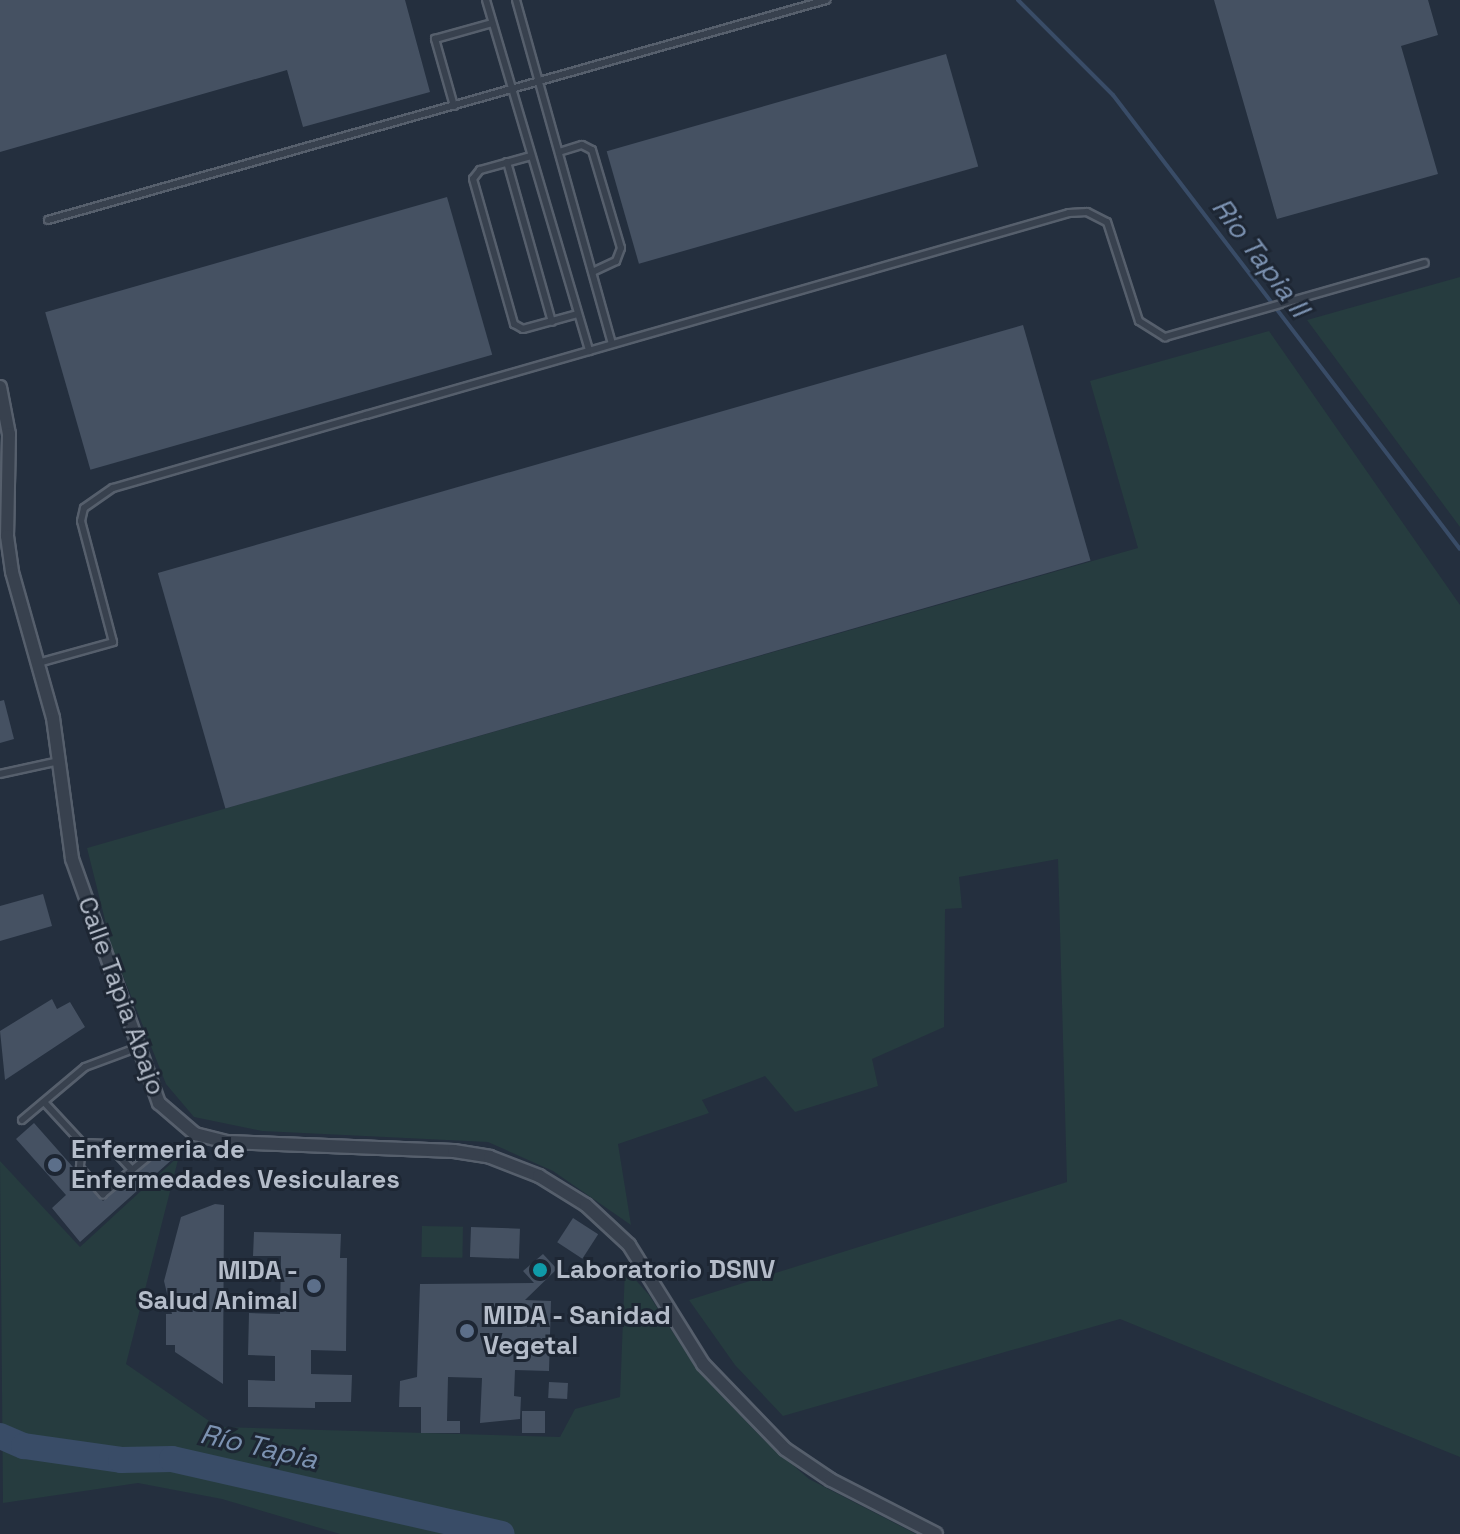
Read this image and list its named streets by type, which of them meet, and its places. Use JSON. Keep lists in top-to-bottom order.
{
  "streets": {
    "street": ["Calle Tapia Abajo"]
  },
  "water": ["Rio Tapia II", "Río Tapia"],
  "places": [
    "Enfermeria de Enfermedades Vesiculares",
    "Laboratorio DSNV",
    "MIDA - Salud Animal",
    "MIDA - Sanidad Vegetal"
  ]
}
